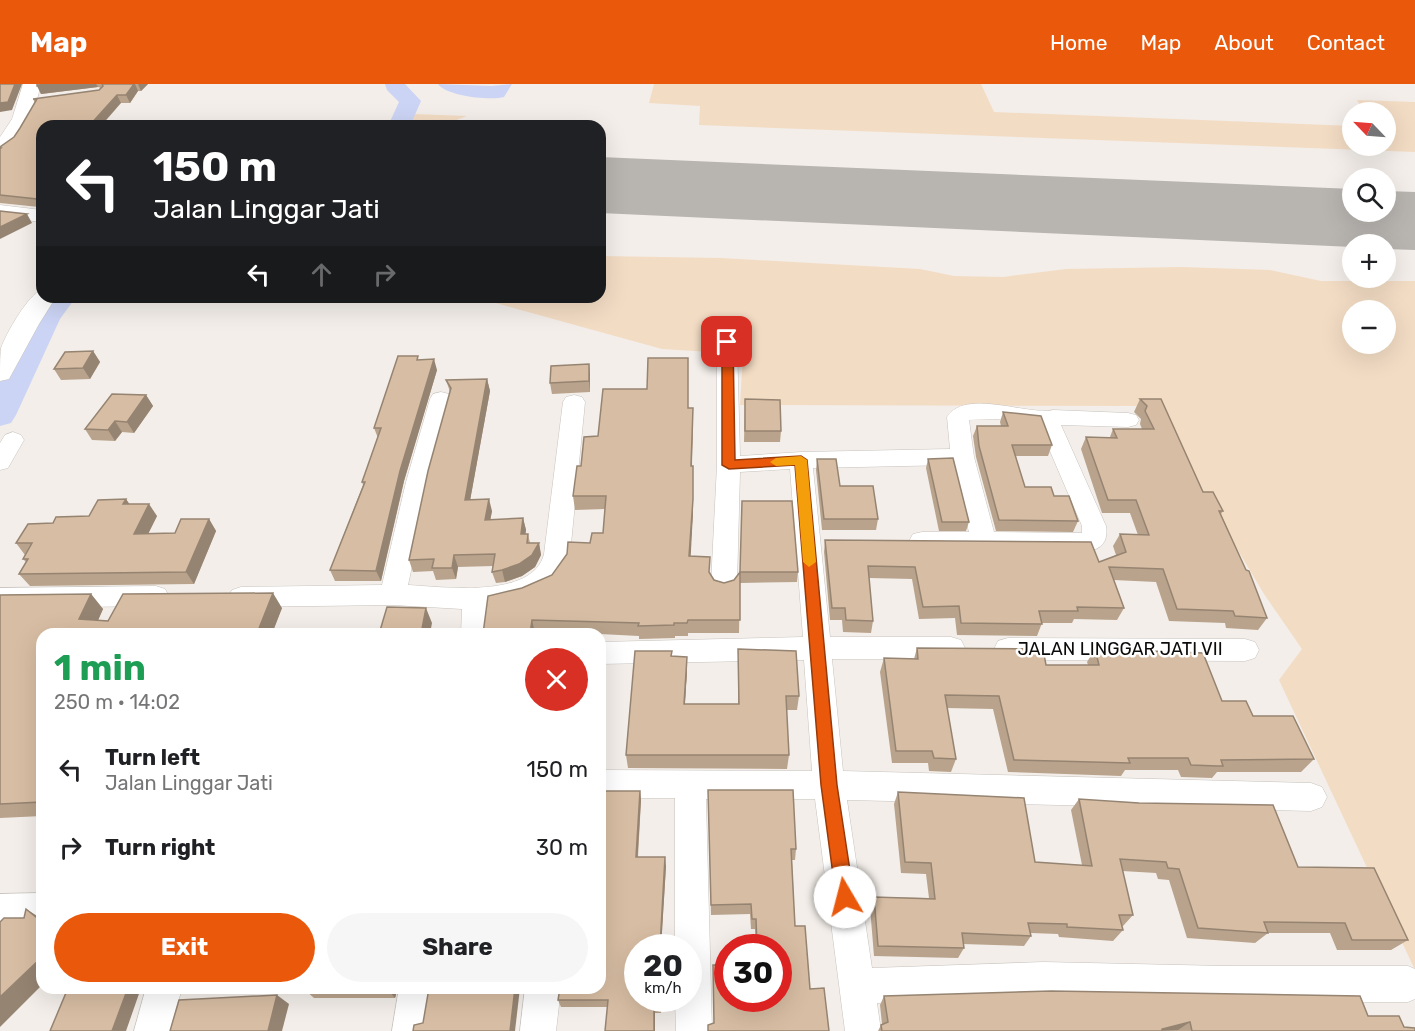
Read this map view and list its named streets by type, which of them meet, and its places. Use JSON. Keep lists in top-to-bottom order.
{
  "streets": {
    "street": ["JALAN LINGGAR JATI VII"]
  },
  "north": "top left",
  "page": {
    "header": "Map",
    "nav": [
      "Home",
      "Map",
      "About",
      "Contact"
    ],
    "map_buttons": ["+", "−"],
    "turn": ["150 m", "Jalan Linggar Jati"],
    "heading": ["1 min", "250 m · 14:02"],
    "list": [
      {
        "name": "Turn left",
        "note": "Jalan Linggar Jati",
        "value": "150 m"
      },
      {
        "name": "Turn right",
        "value": "30 m"
      }
    ],
    "buttons": ["Exit", "Share"],
    "speed": "20 km/h",
    "limit": "30"
  }
}
